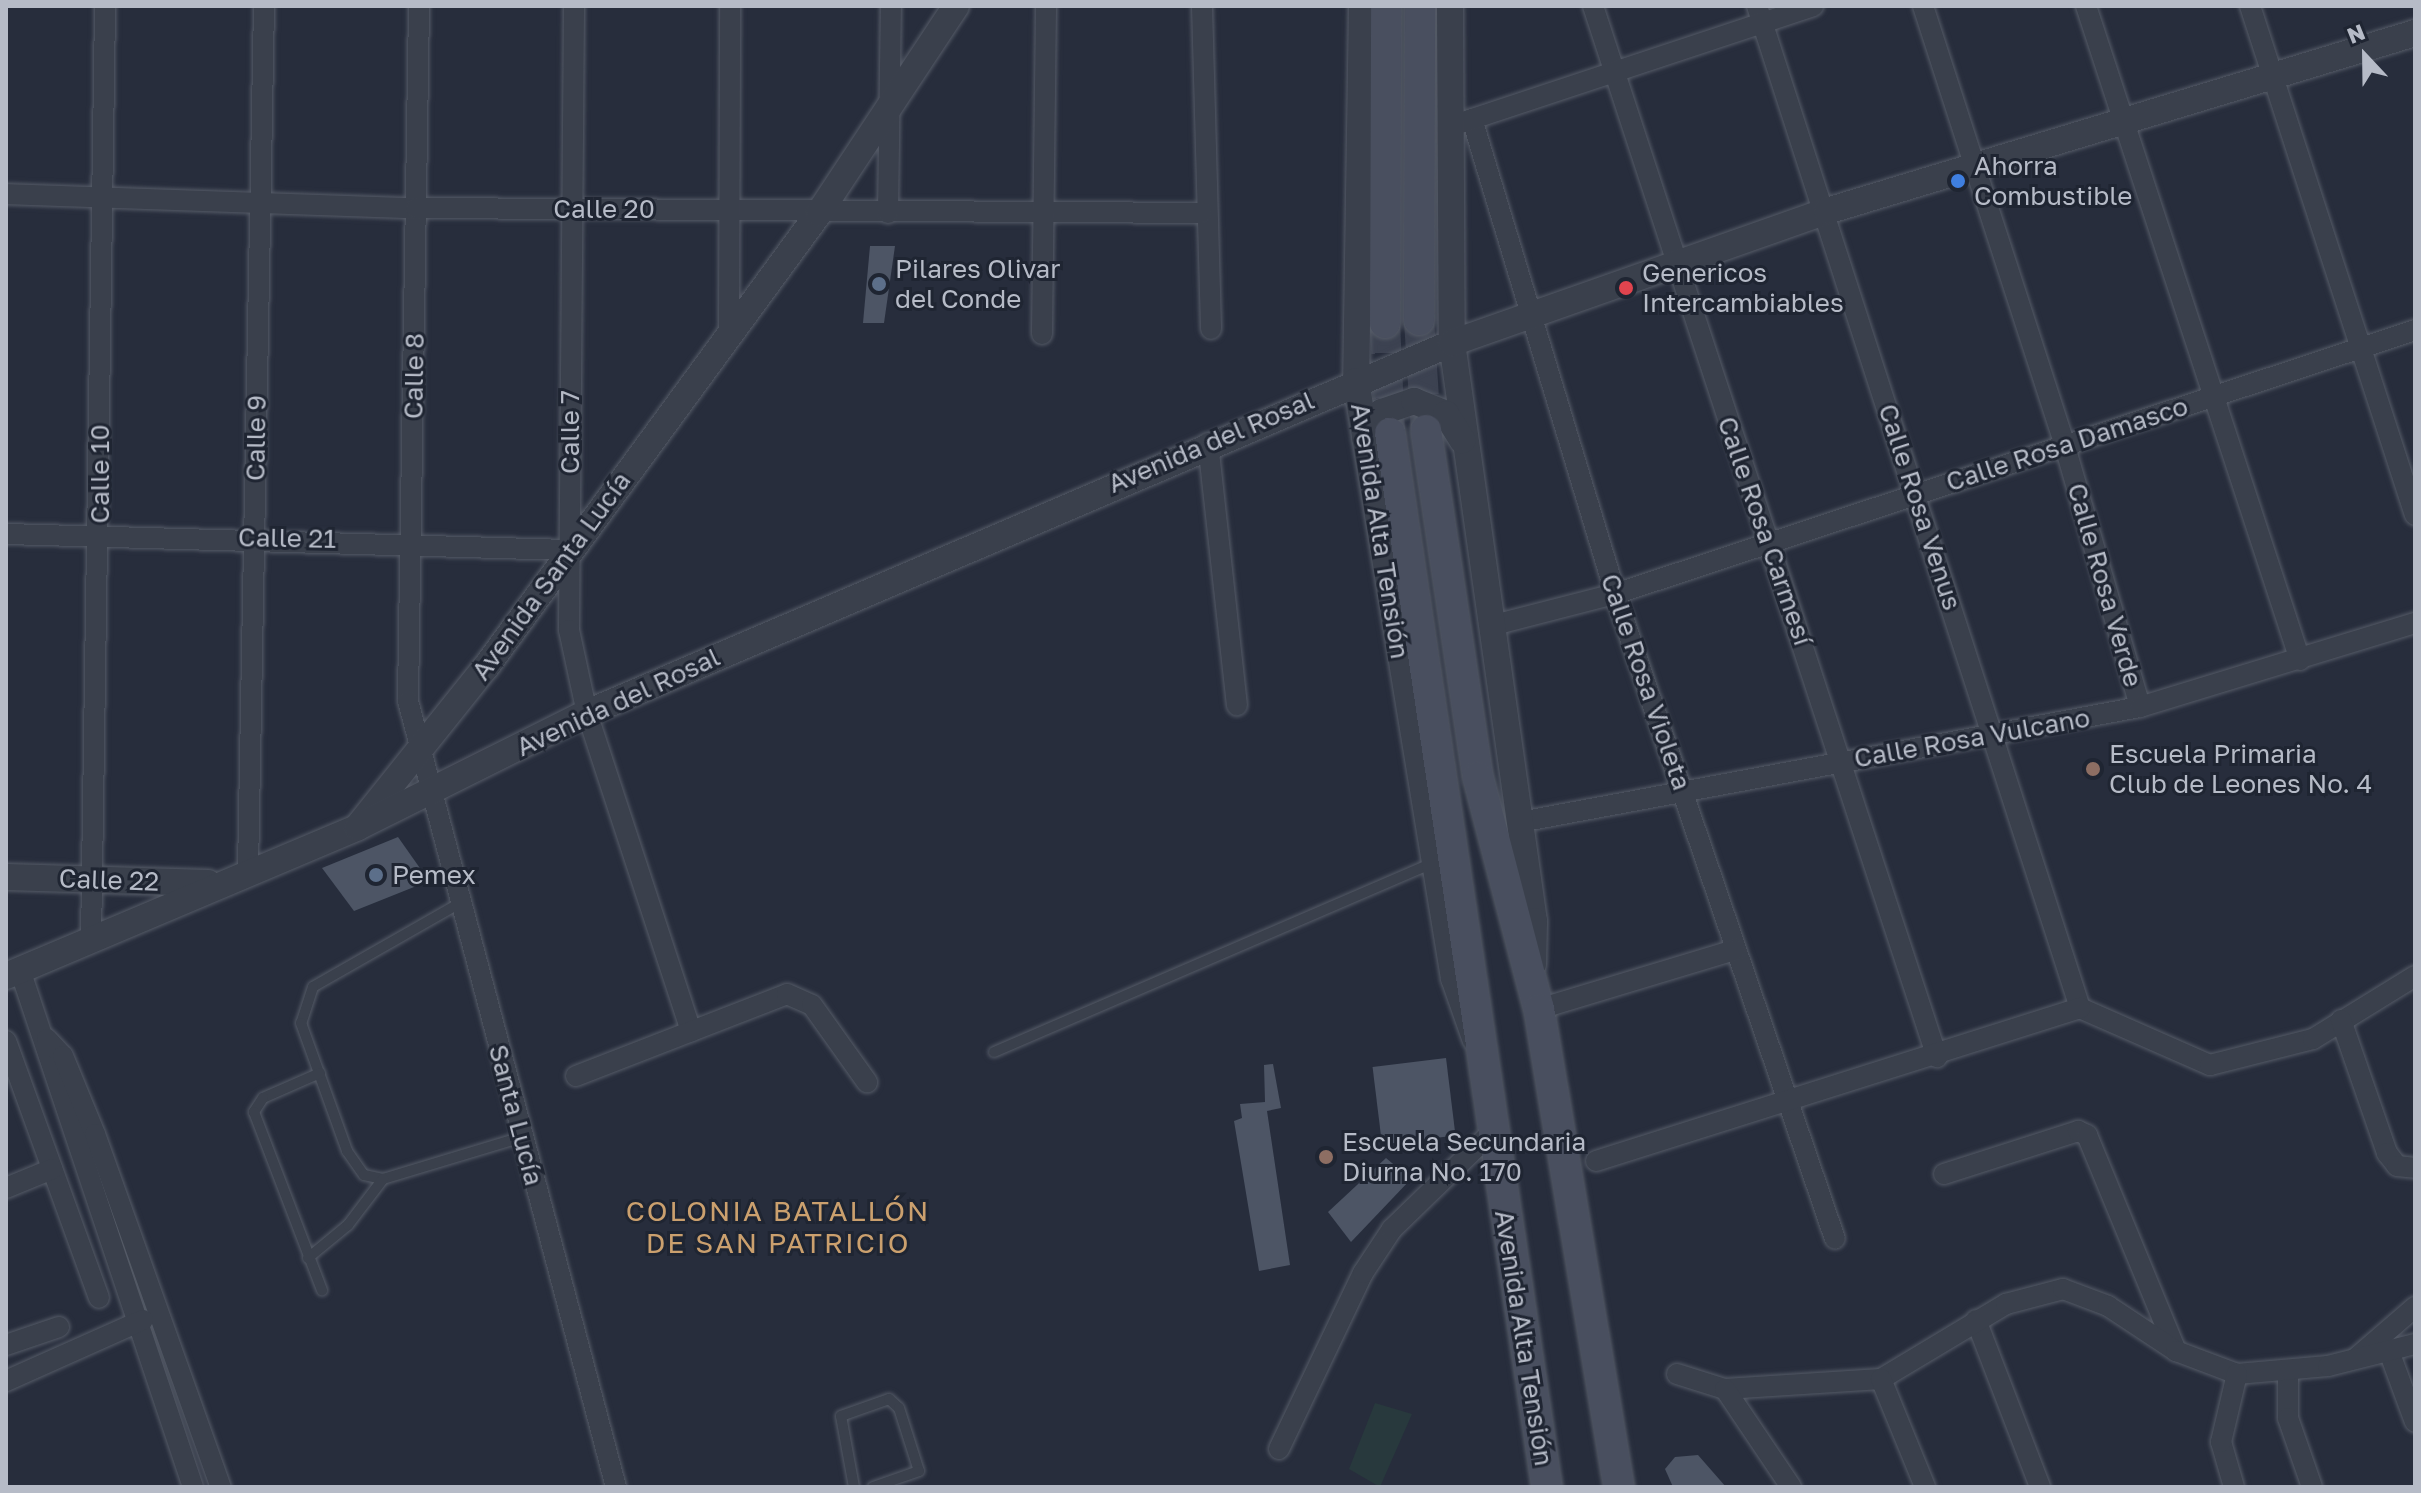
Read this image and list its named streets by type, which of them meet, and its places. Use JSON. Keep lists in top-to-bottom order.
{
  "streets": {
    "main road": ["Avenida Alta Tensión"],
    "street": [
      "Calle 20",
      "Calle 8",
      "Calle 7",
      "Calle 9",
      "Avenida del Rosal",
      "Calle Rosa Damasco",
      "Calle 10",
      "Calle Rosa Venus",
      "Calle Rosa Carmesí",
      "Calle 21",
      "Avenida Santa Lucía",
      "Calle Rosa Verde",
      "Calle Rosa Violeta",
      "Calle Rosa Vulcano",
      "Calle 22",
      "Santa Lucía"
    ]
  },
  "crossings": [
    ["Calle 20", "Calle 8"],
    ["Calle 20", "Calle 7"],
    ["Calle 20", "Calle 9"],
    ["Calle 20", "Calle 10"],
    ["Calle 20", "Avenida Santa Lucía"],
    ["Calle 8", "Calle 21"],
    ["Calle 8", "Avenida Santa Lucía"],
    ["Calle 8", "Santa Lucía"],
    ["Calle 7", "Avenida del Rosal"],
    ["Calle 7", "Calle 21"],
    ["Calle 7", "Avenida Santa Lucía"],
    ["Calle 9", "Calle 21"],
    ["Avenida del Rosal", "Calle Rosa Venus"],
    ["Avenida del Rosal", "Avenida Alta Tensión"],
    ["Avenida del Rosal", "Calle Rosa Carmesí"],
    ["Avenida del Rosal", "Avenida Santa Lucía"],
    ["Avenida del Rosal", "Calle Rosa Verde"],
    ["Avenida del Rosal", "Calle Rosa Violeta"],
    ["Avenida del Rosal", "Santa Lucía"],
    ["Calle Rosa Damasco", "Calle Rosa Venus"],
    ["Calle Rosa Damasco", "Calle Rosa Carmesí"],
    ["Calle Rosa Damasco", "Calle Rosa Verde"],
    ["Calle Rosa Damasco", "Calle Rosa Violeta"],
    ["Calle 10", "Calle 21"],
    ["Calle 10", "Calle 22"],
    ["Calle Rosa Venus", "Calle Rosa Vulcano"],
    ["Calle Rosa Carmesí", "Calle Rosa Vulcano"],
    ["Calle 21", "Avenida Santa Lucía"],
    ["Avenida Santa Lucía", "Santa Lucía"],
    ["Calle Rosa Verde", "Calle Rosa Vulcano"],
    ["Calle Rosa Violeta", "Calle Rosa Vulcano"]
  ],
  "districts": ["COLONIA BATALLÓN DE SAN PATRICIO"],
  "places": [
    "Ahorra Combustible",
    "Pilares Olivar del Conde",
    "Genericos Intercambiables",
    "Escuela Primaria Club de Leones No. 4",
    "Pemex",
    "Escuela Secundaria Diurna No. 170"
  ],
  "north": "top"
}
